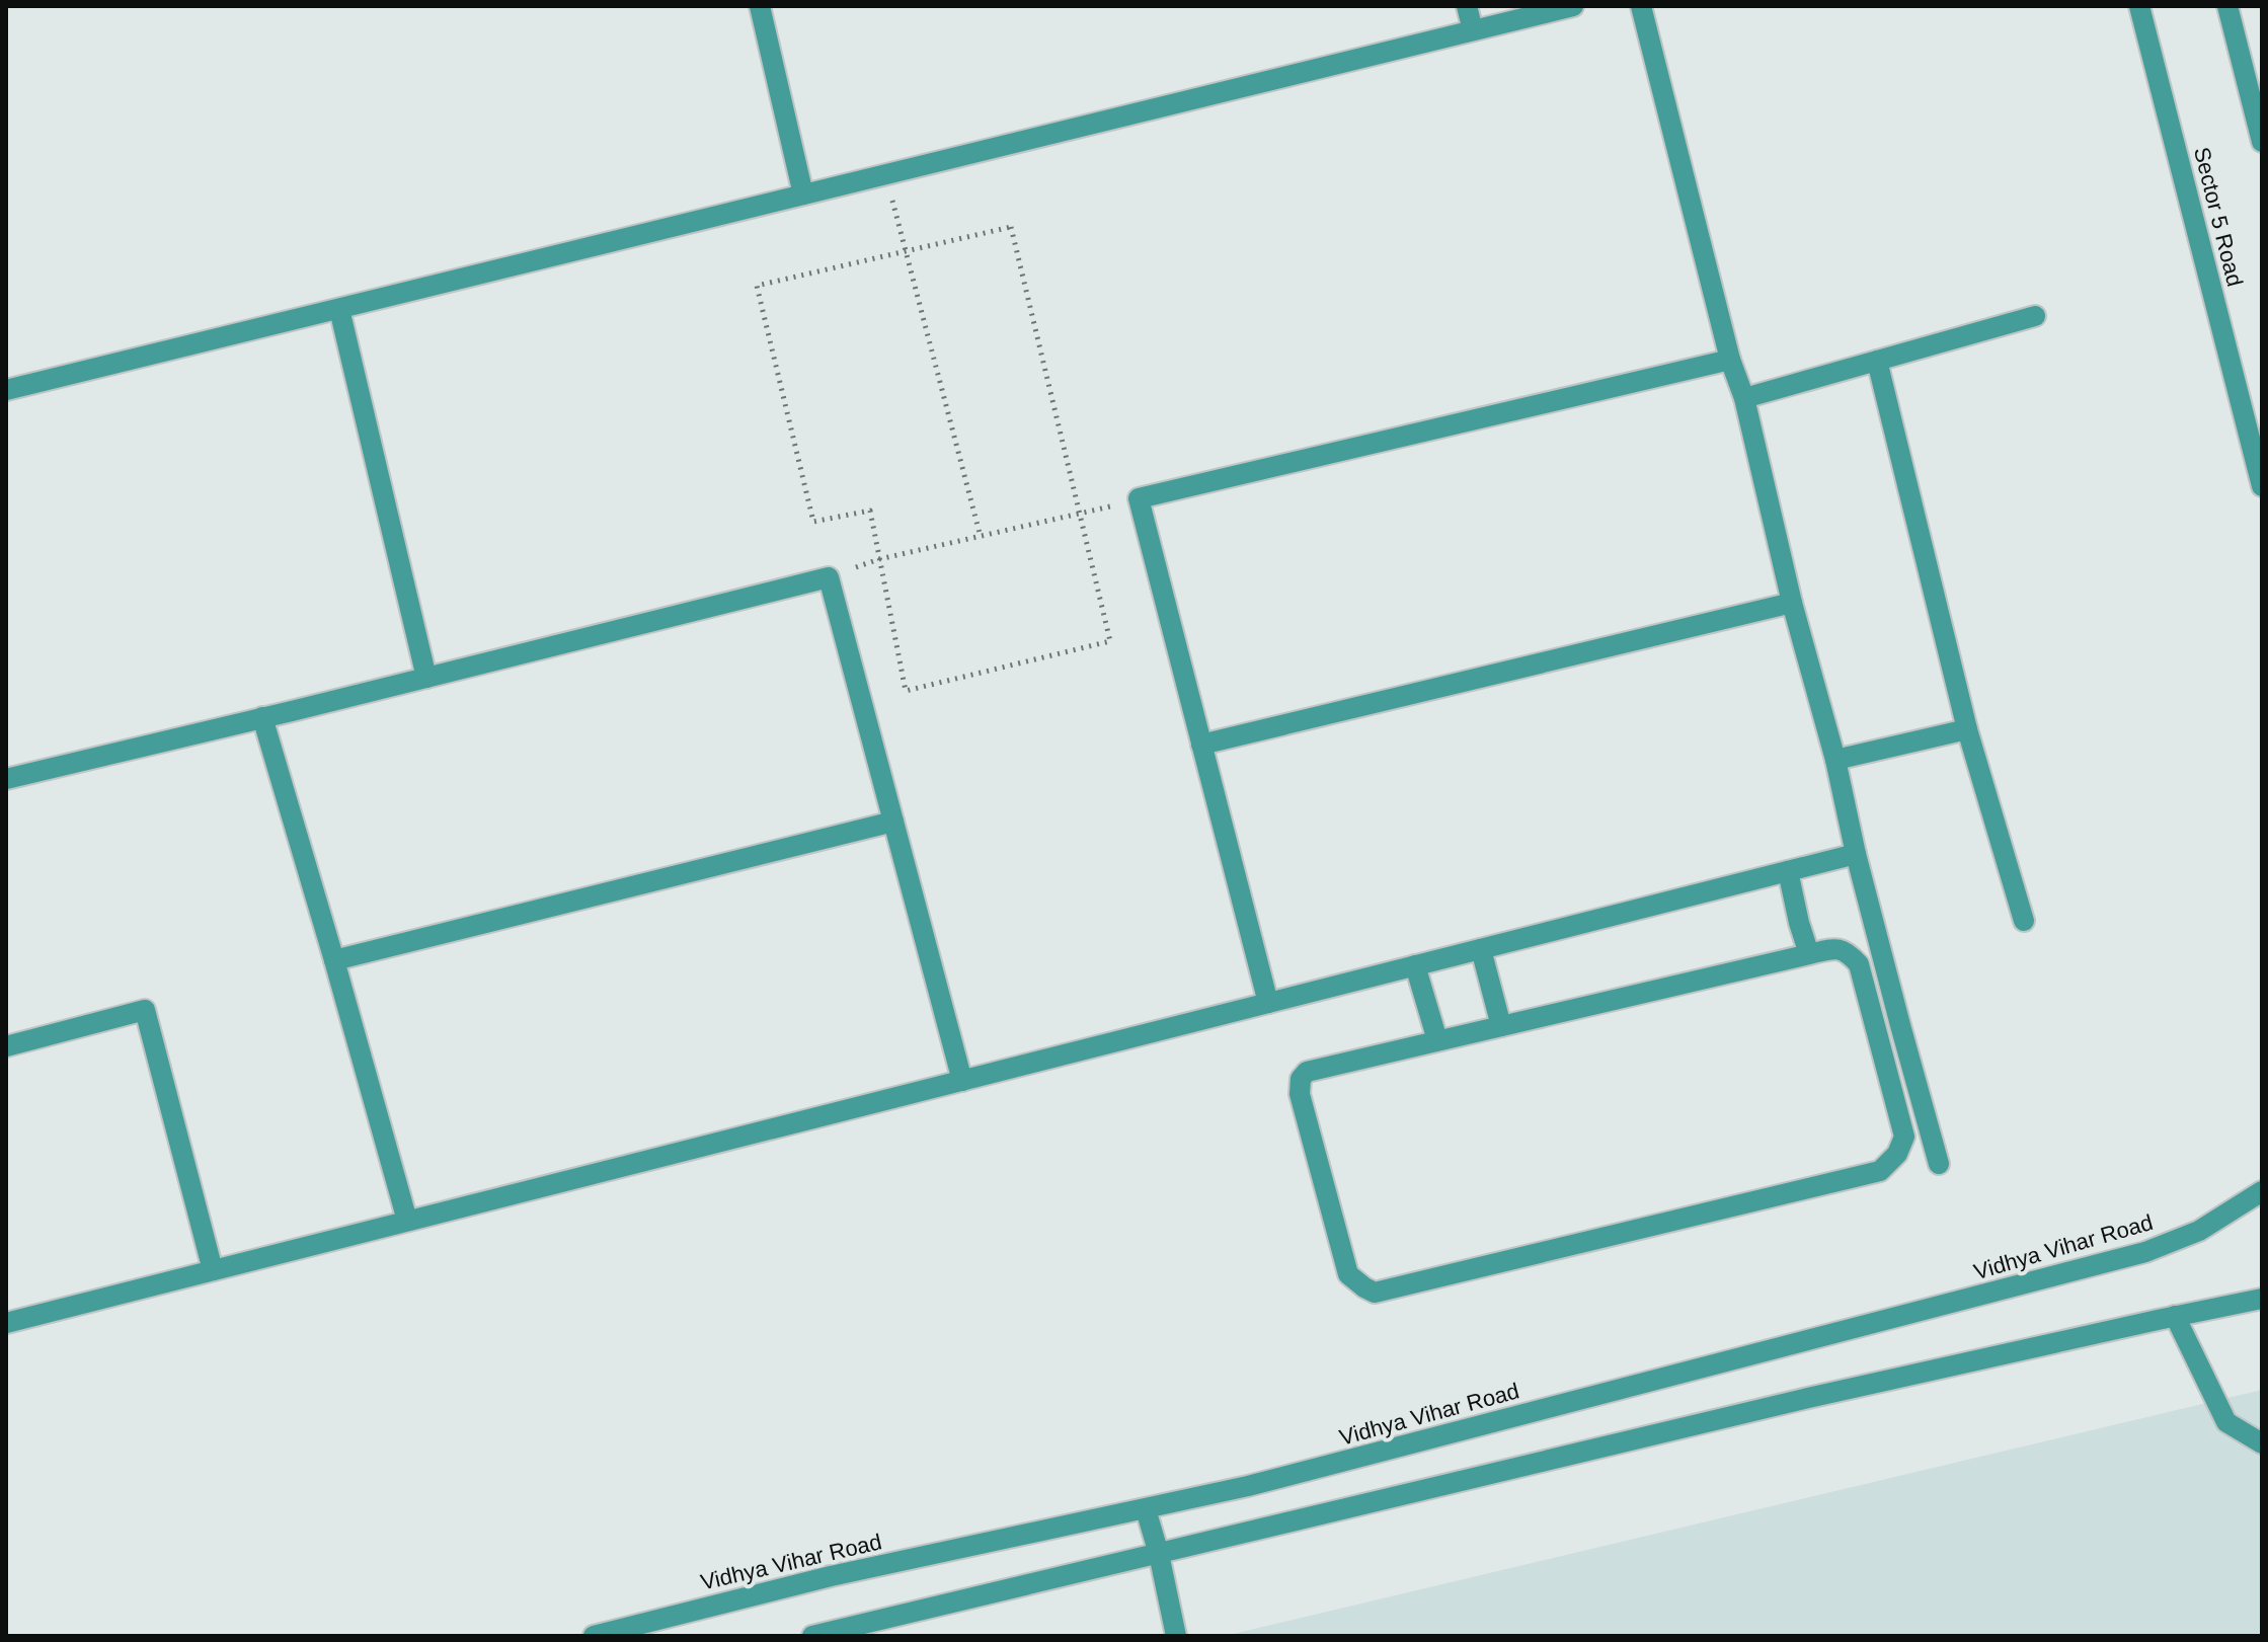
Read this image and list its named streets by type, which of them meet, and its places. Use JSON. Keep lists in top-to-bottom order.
{
  "streets": {
    "street": ["Sector 5 Road", "Vidhya Vihar Road"]
  }
}
